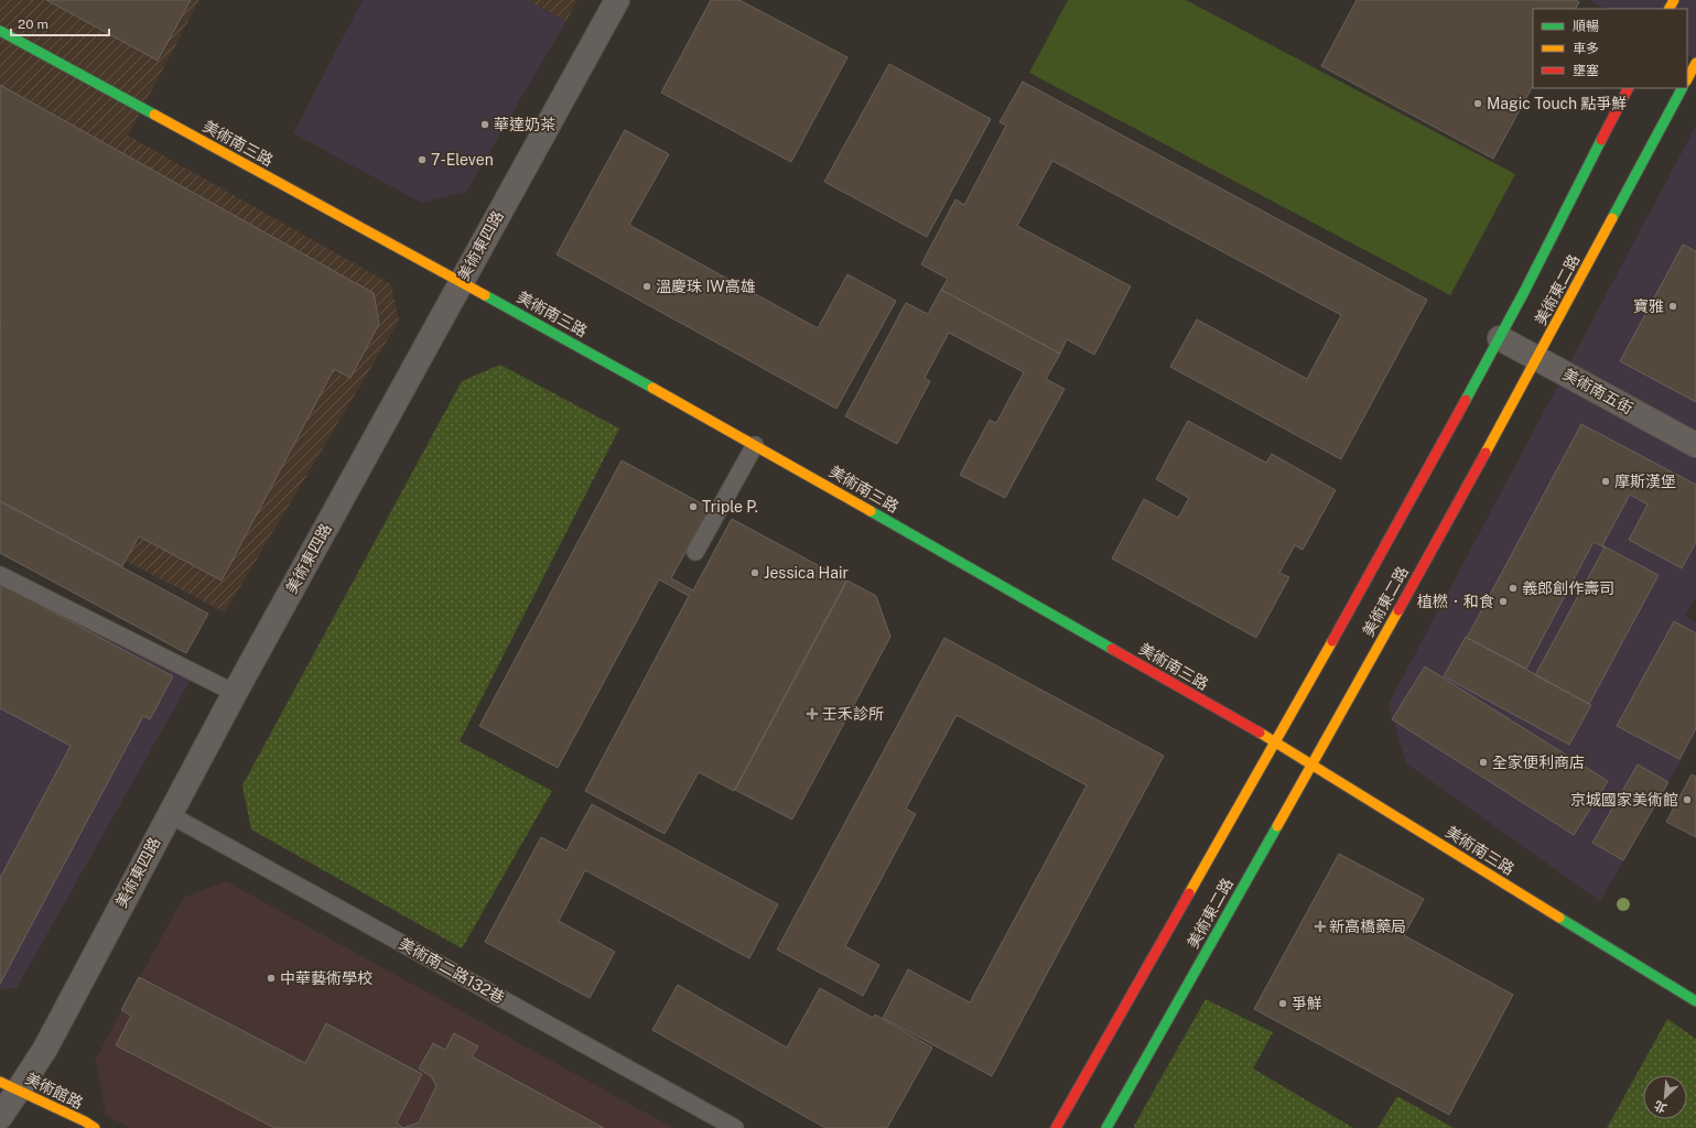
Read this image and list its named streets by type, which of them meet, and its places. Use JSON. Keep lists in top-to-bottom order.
{
  "streets": {
    "street": [
      "美術南三路",
      "美術東四路",
      "美術東二路",
      "美術南五街",
      "美術館路"
    ],
    "lane": ["美術南二路132巷"]
  },
  "crossings": [
    ["美術南三路", "美術東四路"],
    ["美術南三路", "美術東二路"],
    ["美術東四路", "美術南二路132巷"],
    ["美術東四路", "美術館路"],
    ["美術東二路", "美術南五街"]
  ],
  "places": {
    "other": [
      "Magic Touch 點爭鮮",
      "華達奶茶",
      "7-Eleven",
      "溫慶珠 IW高雄",
      "寶雅",
      "摩斯漢堡",
      "Triple P.",
      "Jessica Hair",
      "義郎創作壽司",
      "植橪．和食",
      "全家便利商店",
      "京城國家美術館",
      "中華藝術學校",
      "爭鮮"
    ],
    "health": ["壬禾診所", "新高橋藥局"]
  },
  "legend": ["順暢", "車多", "壅塞"],
  "scale_bar": "20 m",
  "north": "bottom left"
}
